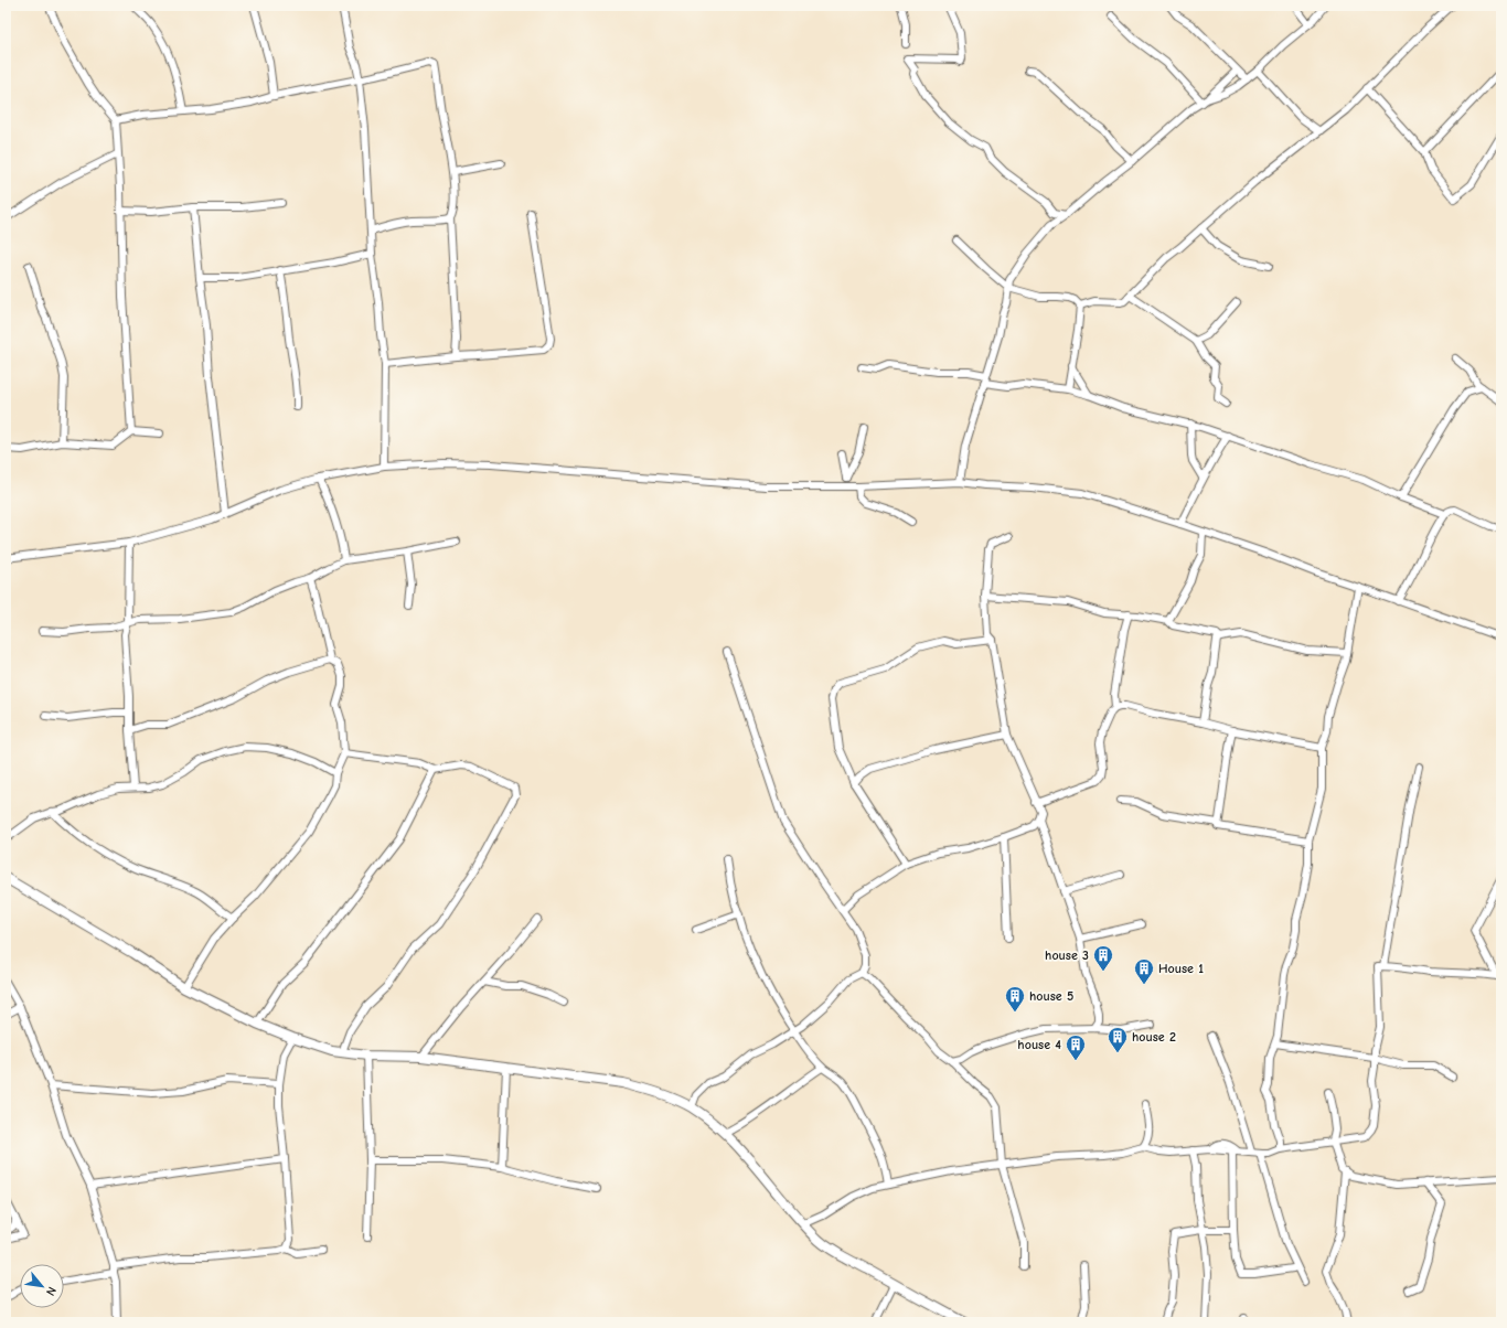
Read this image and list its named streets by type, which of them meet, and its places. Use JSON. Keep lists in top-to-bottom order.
{
  "places": {
    "building": [
      "house 3",
      "House 1",
      "house 5",
      "house 2",
      "house 4"
    ]
  },
  "north": "bottom right"
}
